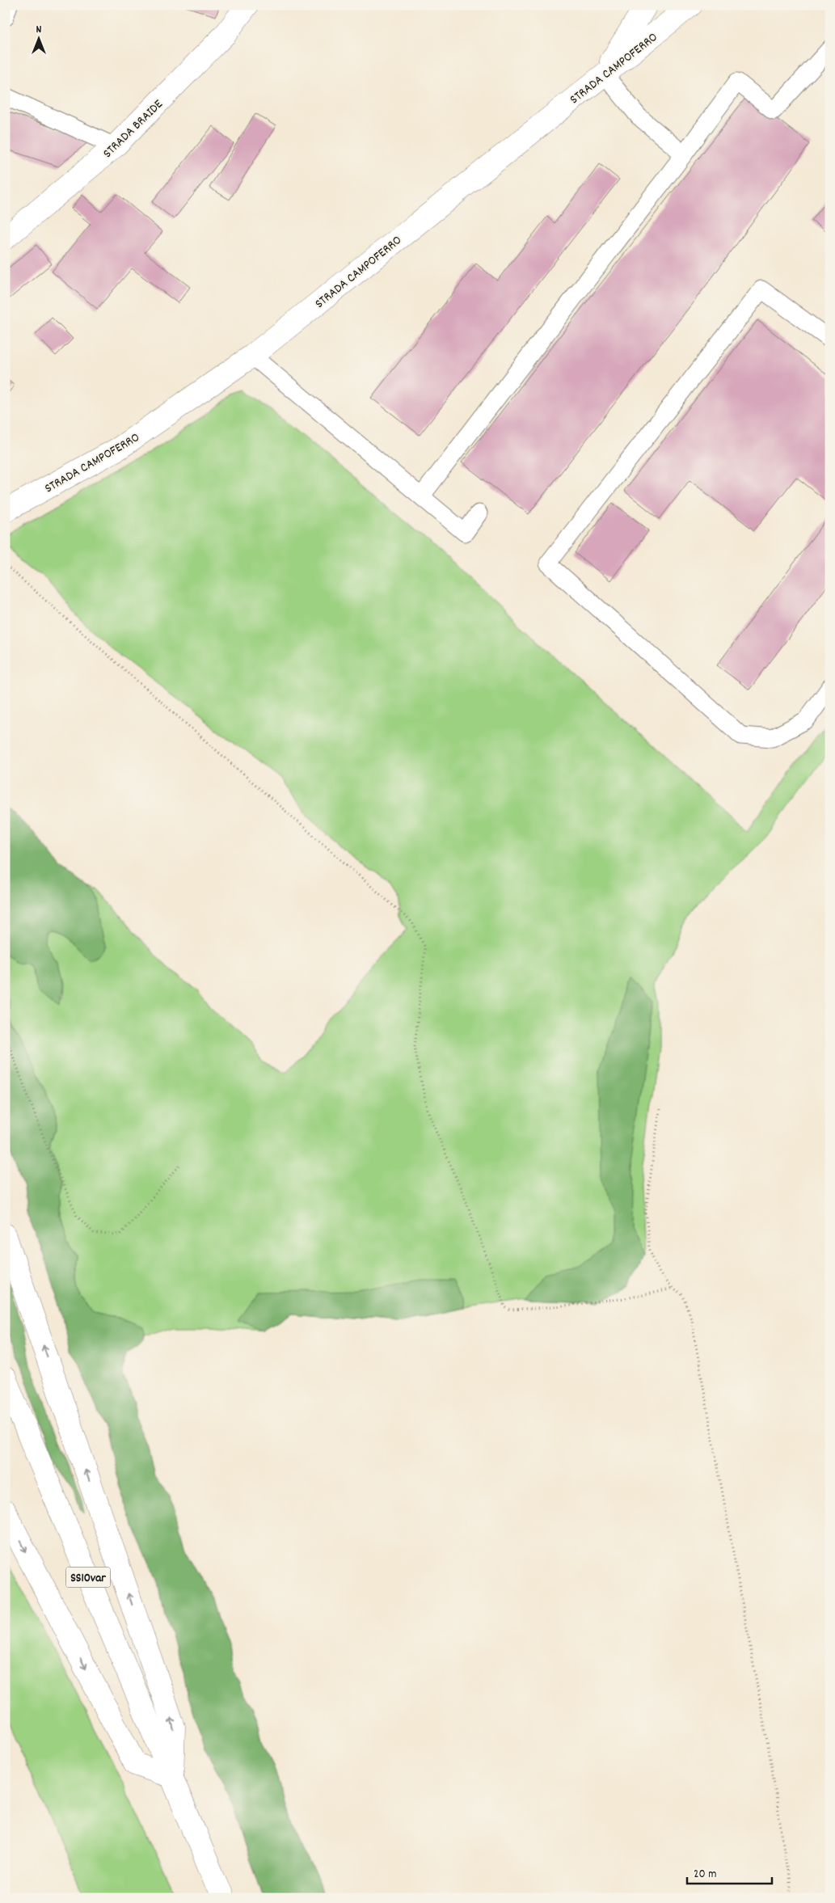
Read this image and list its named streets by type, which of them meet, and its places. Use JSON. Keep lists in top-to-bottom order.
{
  "streets": {
    "main road": ["STRADA CAMPOFERRO", "STRADA BRAIDE", "SS10var"]
  },
  "scale_bar": "20 m",
  "north": "top"
}
